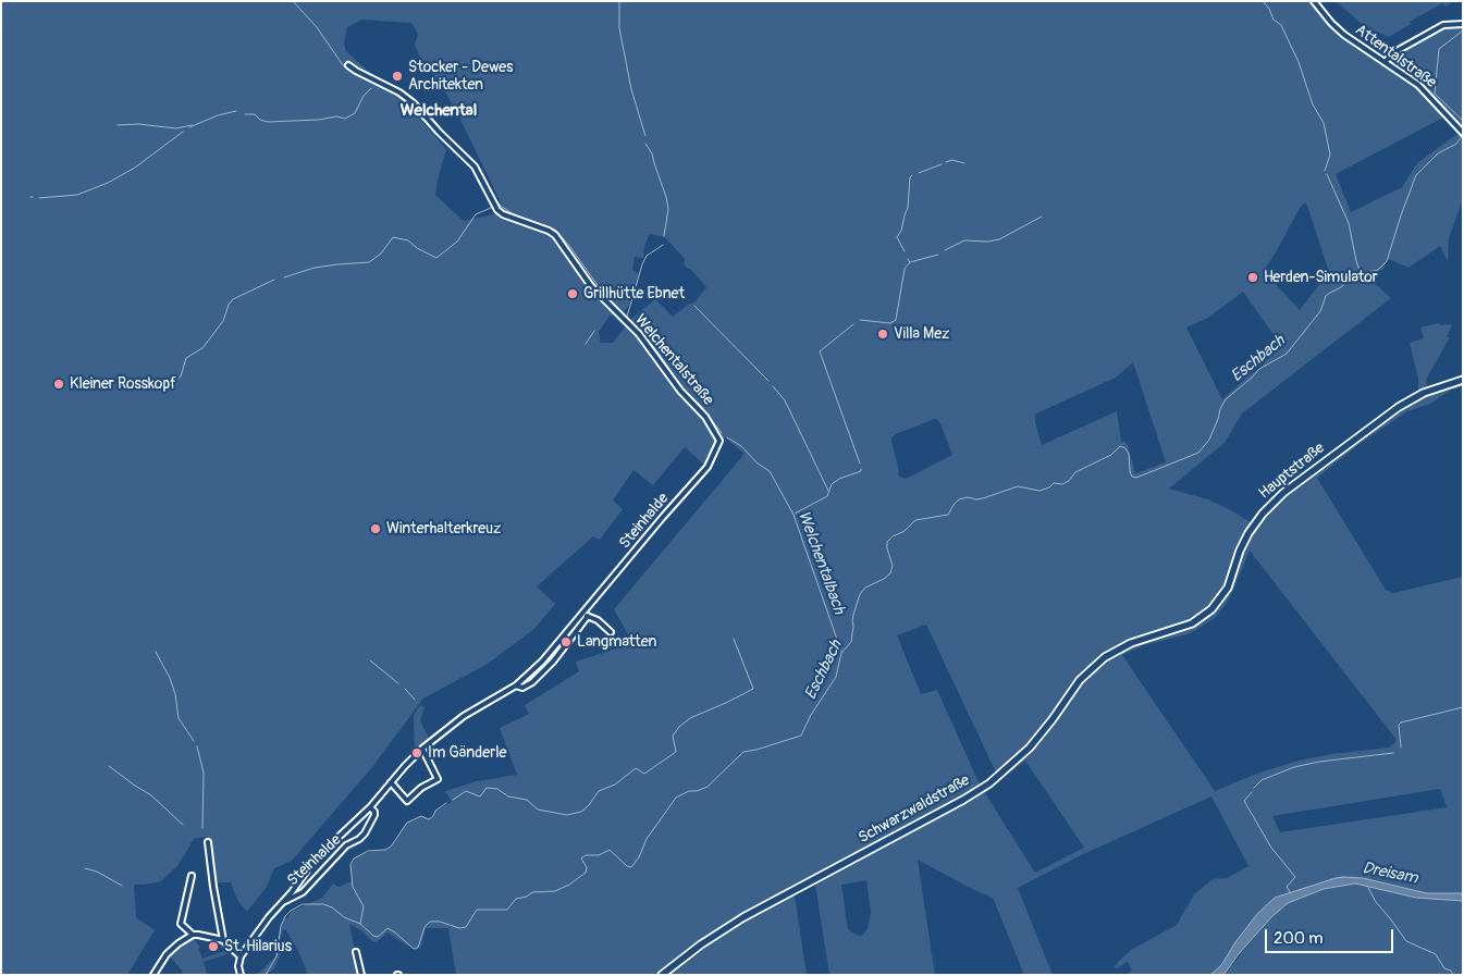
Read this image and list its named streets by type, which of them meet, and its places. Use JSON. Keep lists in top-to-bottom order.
{
  "streets": {
    "main road": ["Hauptstraße", "Schwarzwaldstraße"],
    "street": ["Attentalstraße", "Welchentalstraße", "Steinhalde"]
  },
  "crossings": [
    ["Welchentalstraße", "Steinhalde"],
    ["Hauptstraße", "Schwarzwaldstraße"]
  ],
  "districts": ["Welchental"],
  "water": ["Eschbach", "Welchentalbach", "Dreisam"],
  "places": [
    "Stocker - Dewes Architekten",
    "Herden-Simulator",
    "Grillhütte Ebnet",
    "Villa Mez",
    "Kleiner Rosskopf",
    "Winterhalterkreuz",
    "Langmatten",
    "Im Gänderle",
    "St. Hilarius"
  ],
  "scale_bar": "200 m"
}
